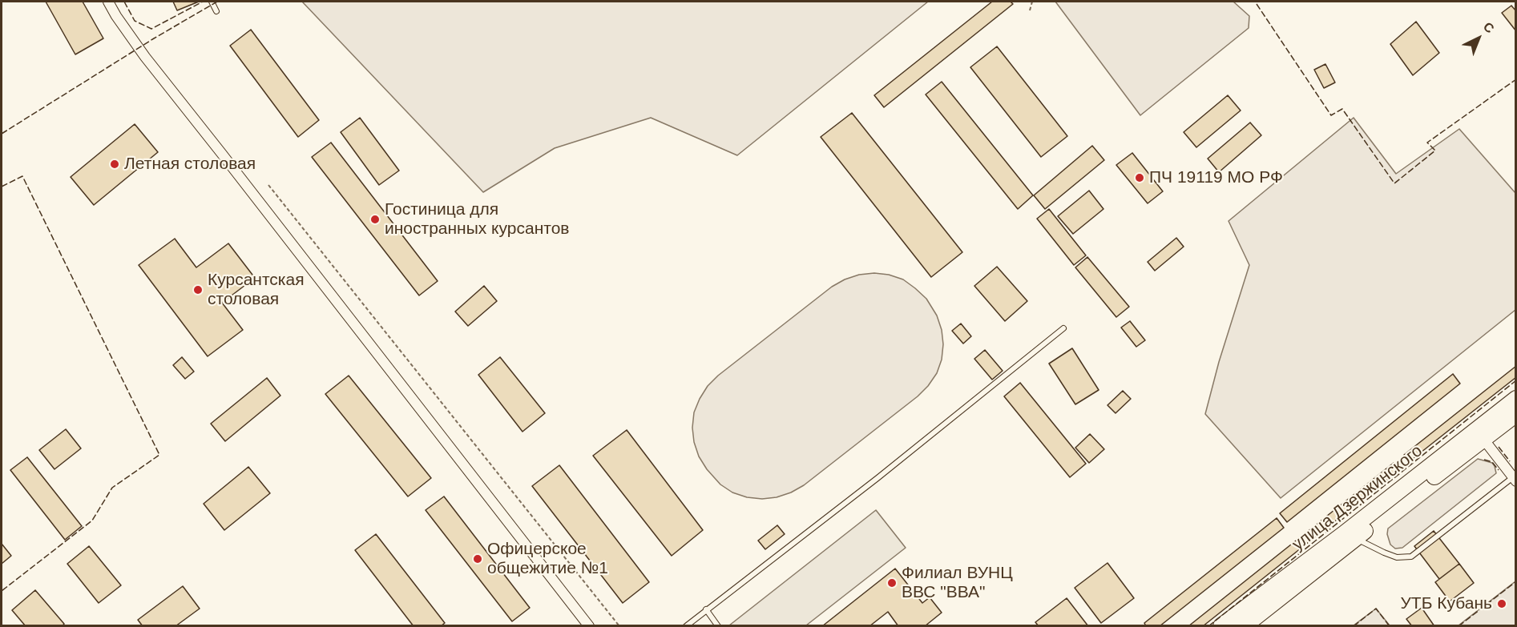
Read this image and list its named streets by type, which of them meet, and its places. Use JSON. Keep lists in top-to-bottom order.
{
  "streets": {
    "main road": ["улица Дзержинского"]
  },
  "places": [
    "Летная столовая",
    "ПЧ 19119 МО РФ",
    "Гостиница для иностранных курсантов",
    "Курсантская столовая",
    "Офицерское общежитие №1",
    "Филиал ВУНЦ ВВС \"ВВА\"",
    "УТБ Кубань"
  ],
  "north": "top right"
}
